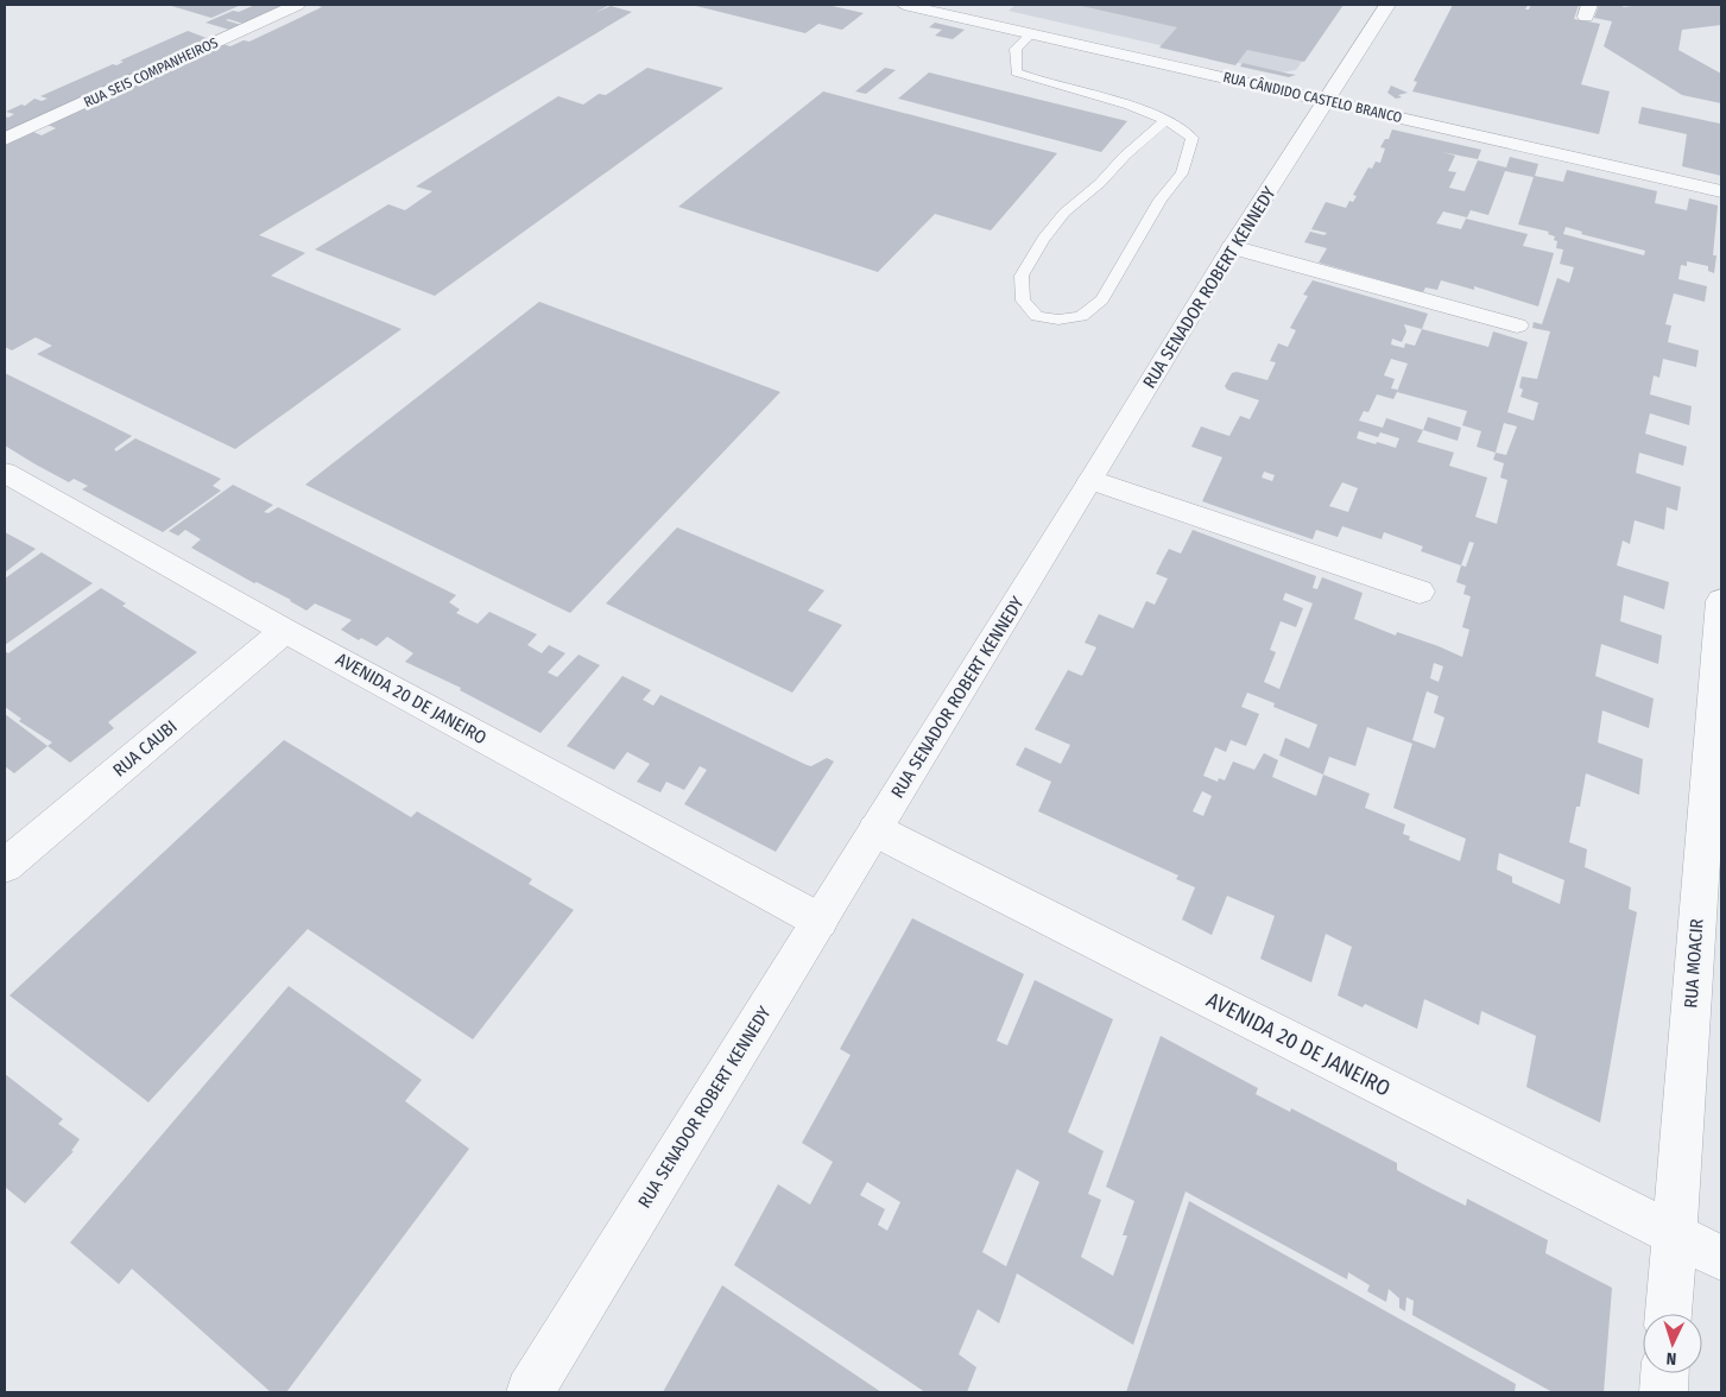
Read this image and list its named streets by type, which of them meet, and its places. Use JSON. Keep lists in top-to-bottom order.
{
  "streets": {
    "street": [
      "RUA SEIS COMPANHEIROS",
      "RUA CÂNDIDO CASTELO BRANCO",
      "RUA SENADOR ROBERT KENNEDY",
      "AVENIDA 20 DE JANEIRO",
      "RUA CAUBI",
      "RUA MOACIR"
    ]
  },
  "crossings": [
    ["RUA CÂNDIDO CASTELO BRANCO", "RUA SENADOR ROBERT KENNEDY"],
    ["RUA SENADOR ROBERT KENNEDY", "AVENIDA 20 DE JANEIRO"],
    ["AVENIDA 20 DE JANEIRO", "RUA CAUBI"],
    ["AVENIDA 20 DE JANEIRO", "RUA MOACIR"]
  ],
  "north": "bottom"
}
